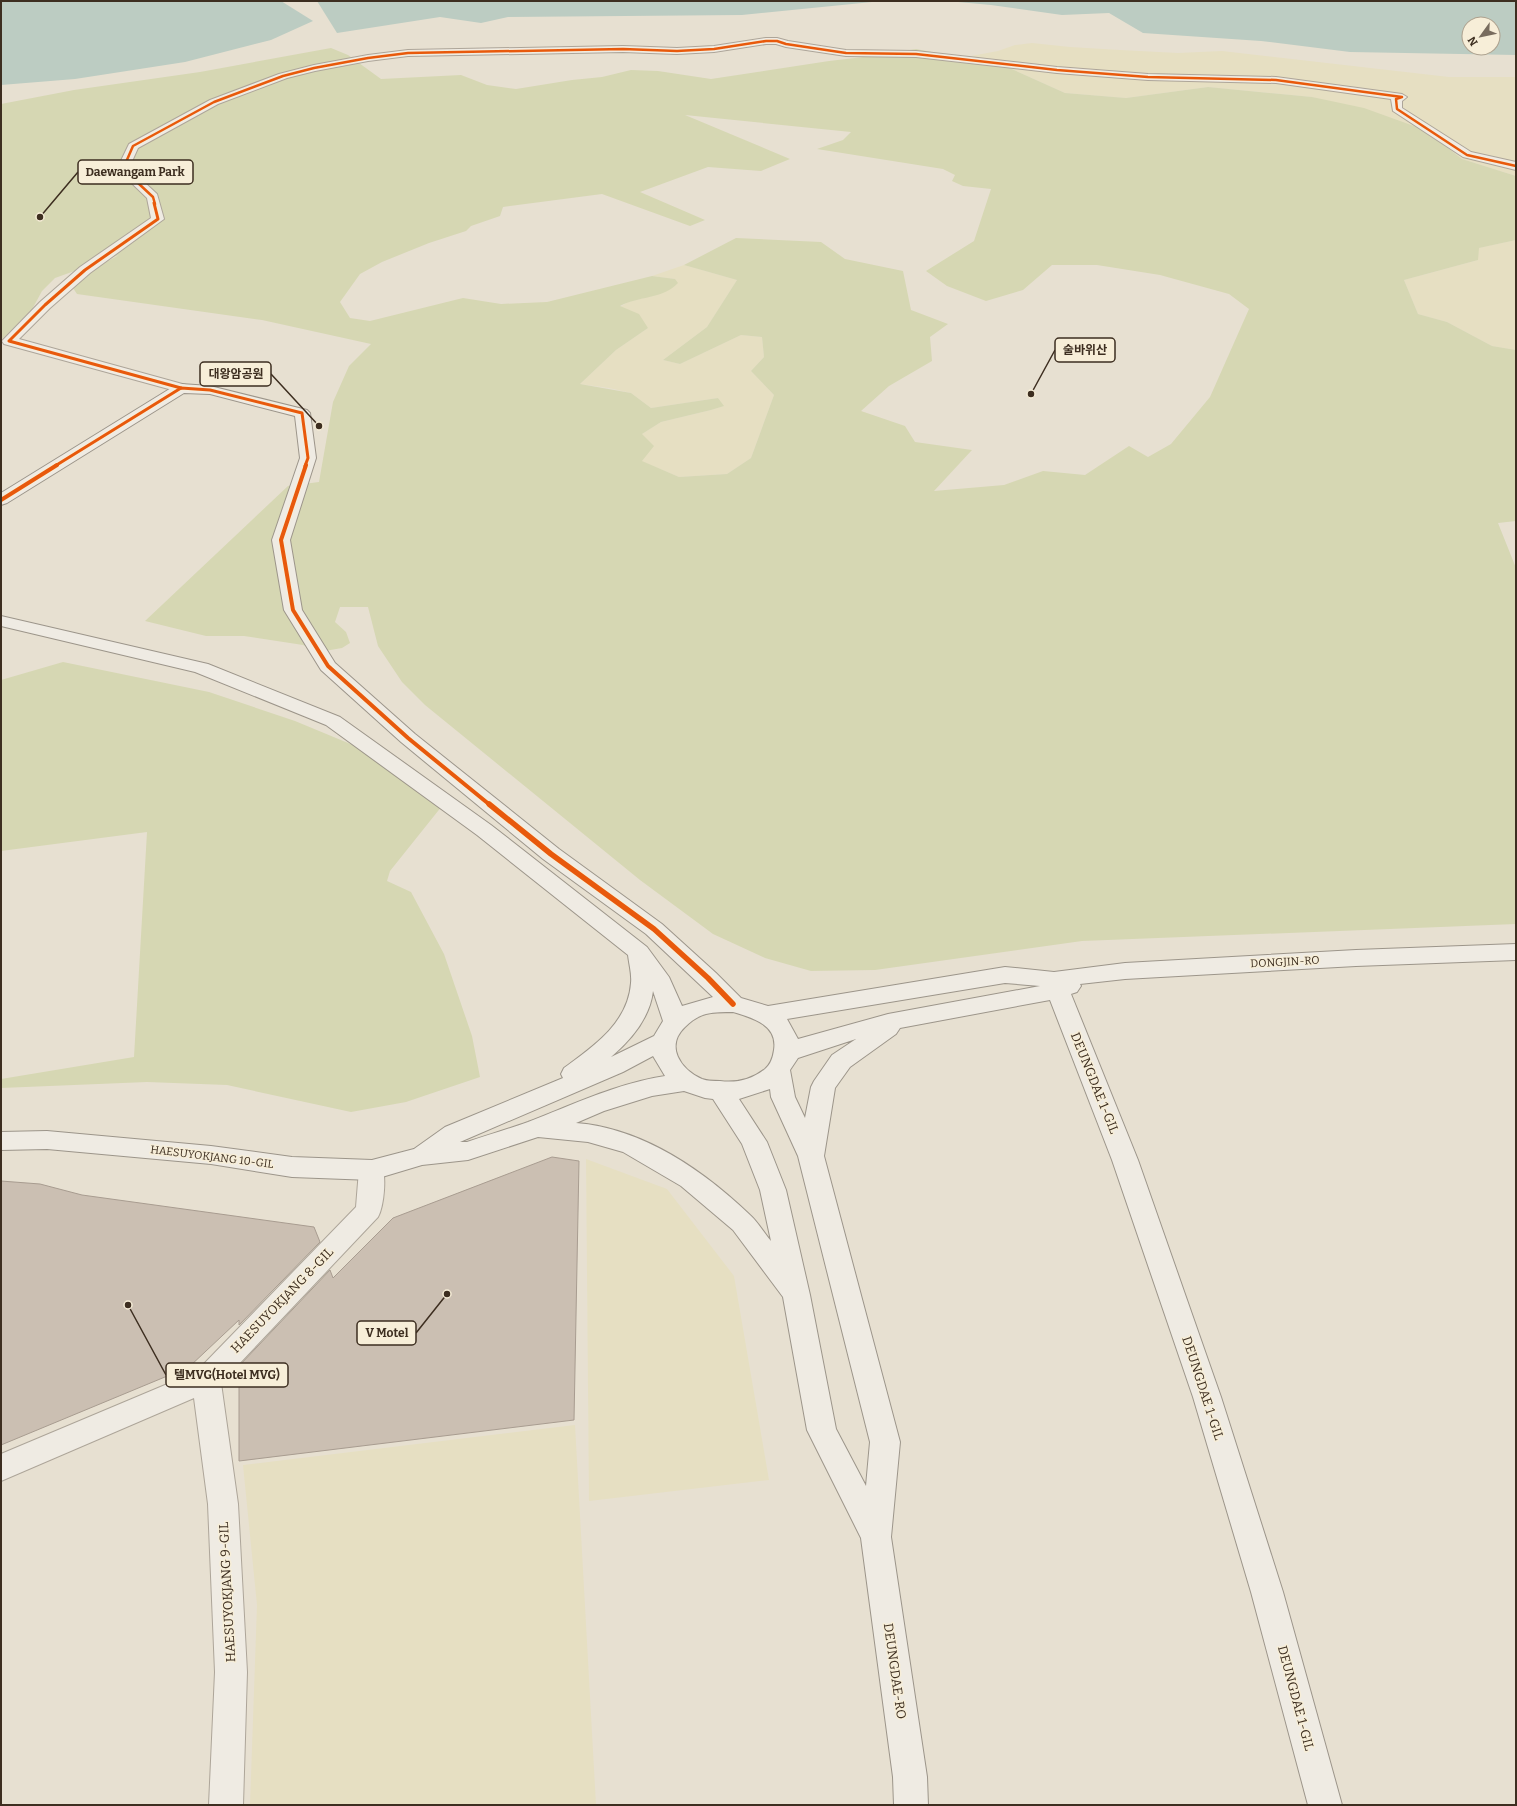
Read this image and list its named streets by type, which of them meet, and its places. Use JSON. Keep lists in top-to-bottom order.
{
  "streets": {
    "street": [
      "DONGJIN-RO",
      "DEUNGDAE 1-GIL",
      "HAESUYOKJANG 10-GIL",
      "HAESUYOKJANG 8-GIL",
      "HAESUYOKJANG 9-GIL",
      "DEUNGDAE-RO"
    ]
  },
  "crossings": [
    ["DONGJIN-RO", "DEUNGDAE 1-GIL"],
    ["HAESUYOKJANG 10-GIL", "HAESUYOKJANG 8-GIL"],
    ["HAESUYOKJANG 8-GIL", "HAESUYOKJANG 9-GIL"]
  ],
  "places": [
    "Daewangam Park",
    "술바위산",
    "대왕암공원",
    "V Motel",
    "텔MVG(Hotel MVG)"
  ],
  "north": "bottom left"
}
